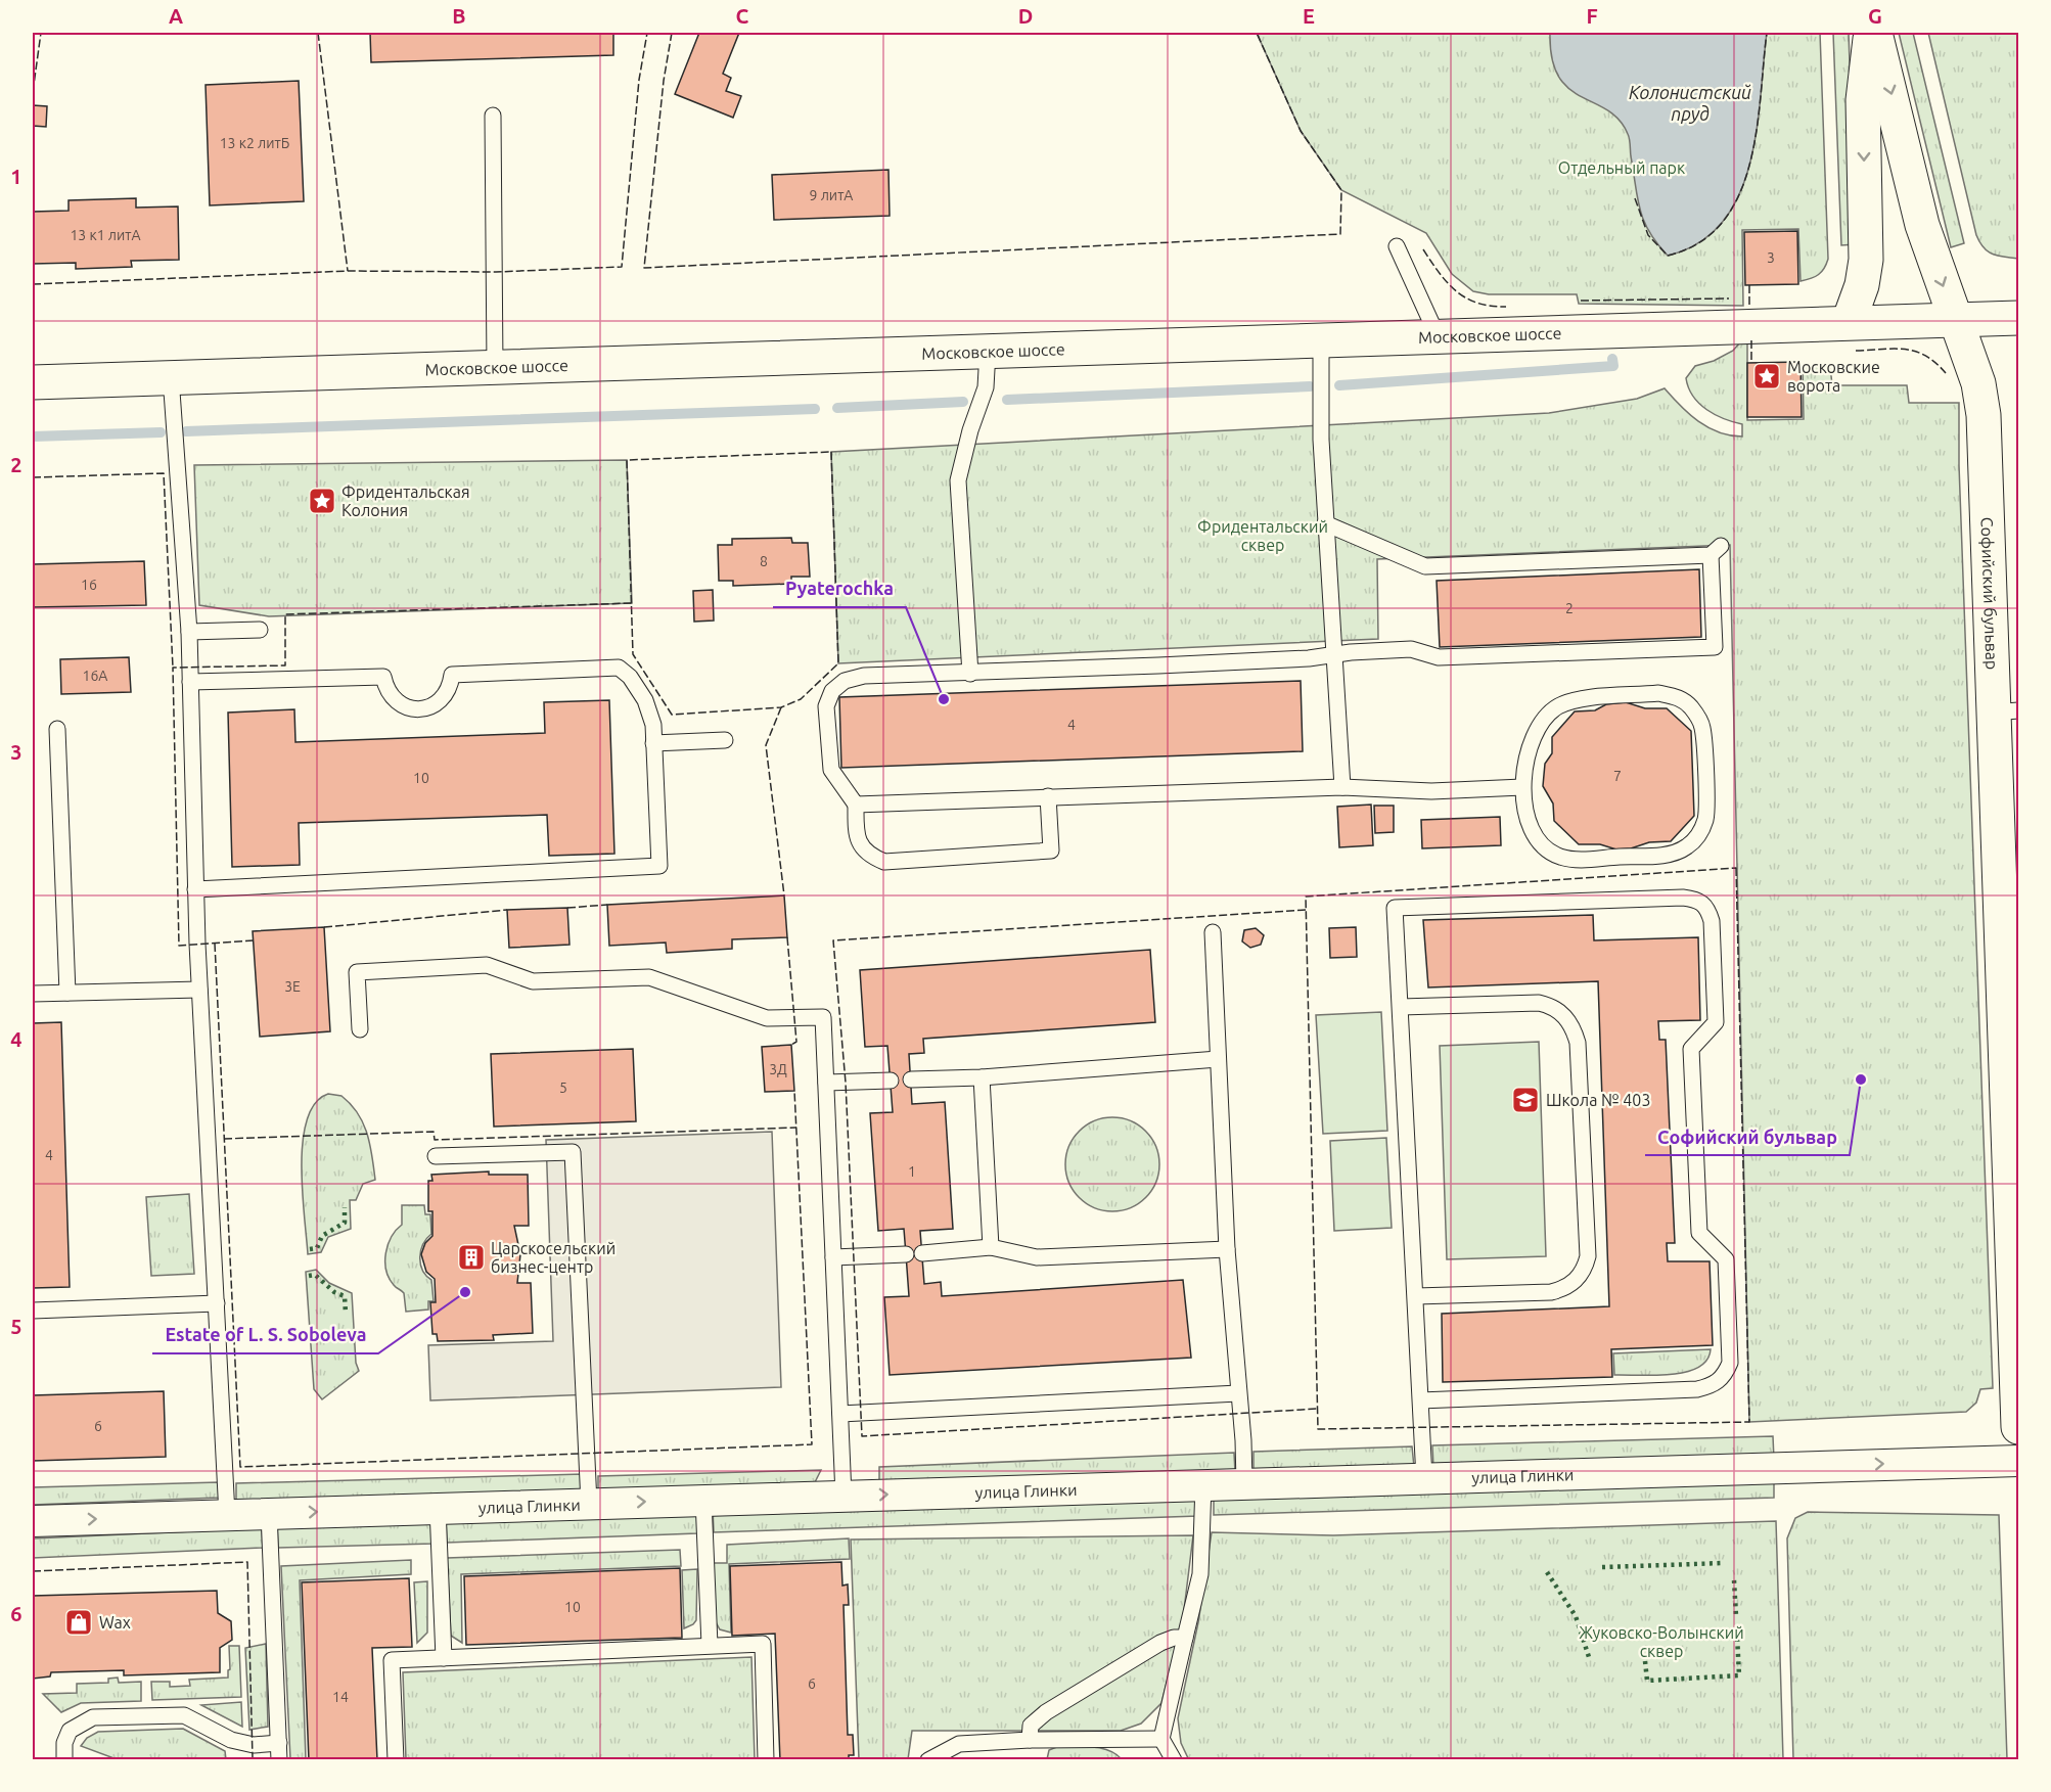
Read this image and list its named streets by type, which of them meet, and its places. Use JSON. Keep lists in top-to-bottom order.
{
  "streets": {
    "main road": ["Московское шоссе", "Софийский бульвар"],
    "street": ["улица Глинки"]
  },
  "crossings": [
    ["Московское шоссе", "Софийский бульвар"]
  ],
  "one_way": ["улица Глинки"],
  "water": ["Колонистский пруд"],
  "parks": ["Отдельный парк", "Фридентальский сквер", "Жуковско-Волынский сквер"],
  "places": {
    "place": ["Московские ворота", "Фридентальская Колония"],
    "other": ["Pyaterochka", "Софийский бульвар", "Estate of L. S. Soboleva"],
    "school or university": ["Школа № 403"],
    "building": ["Царскосельский бизнес-центр"],
    "shop": ["Wax"]
  },
  "house_numbers": [
    "13 к2 литБ",
    "9 литА",
    "13 к1 литА",
    "3",
    "8",
    "16",
    "2",
    "16А",
    "4",
    "7",
    "10",
    "3Е",
    "3Д",
    "5",
    "4",
    "1",
    "6",
    "10",
    "6",
    "14"
  ],
  "grid": {
    "columns": [
      "A",
      "B",
      "C",
      "D",
      "E",
      "F",
      "G"
    ],
    "rows": [
      "1",
      "2",
      "3",
      "4",
      "5",
      "6"
    ]
  }
}
